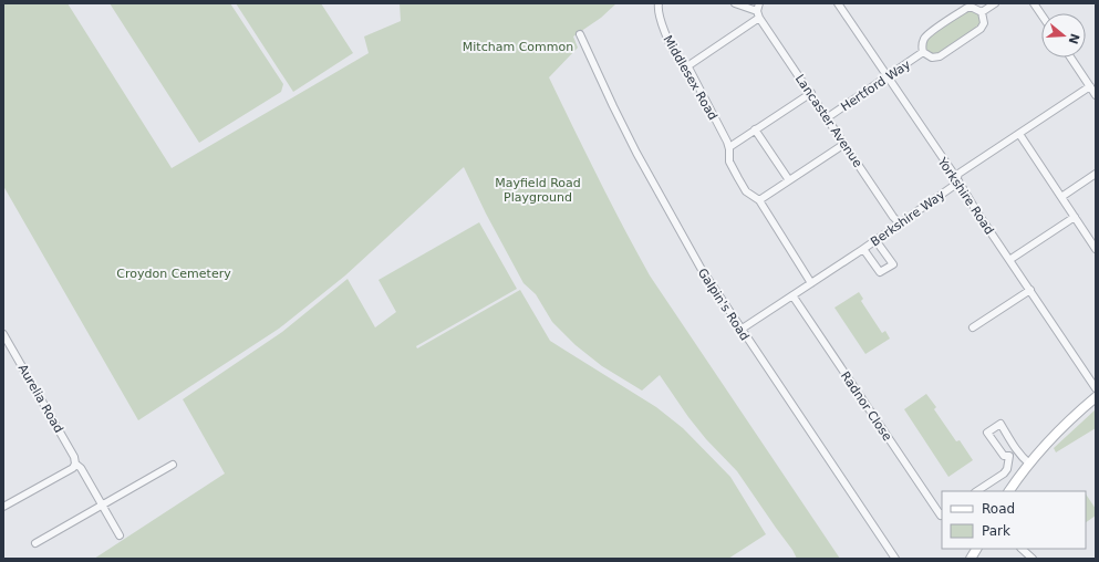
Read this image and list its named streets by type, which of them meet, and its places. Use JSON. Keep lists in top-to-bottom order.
{
  "streets": {
    "street": [
      "Middlesex Road",
      "Hertford Way",
      "Lancaster Avenue",
      "Yorkshire Road",
      "Berkshire Way",
      "Galpin's Road",
      "Aurelia Road",
      "Radnor Close"
    ]
  },
  "crossings": [
    ["Middlesex Road", "Berkshire Way"],
    ["Hertford Way", "Lancaster Avenue"],
    ["Hertford Way", "Yorkshire Road"],
    ["Lancaster Avenue", "Berkshire Way"],
    ["Yorkshire Road", "Berkshire Way"],
    ["Berkshire Way", "Galpin's Road"],
    ["Berkshire Way", "Radnor Close"]
  ],
  "parks": ["Mitcham Common", "Mayfield Road Playground", "Croydon Cemetery"],
  "legend": ["Road", "Park"],
  "north": "right"
}
